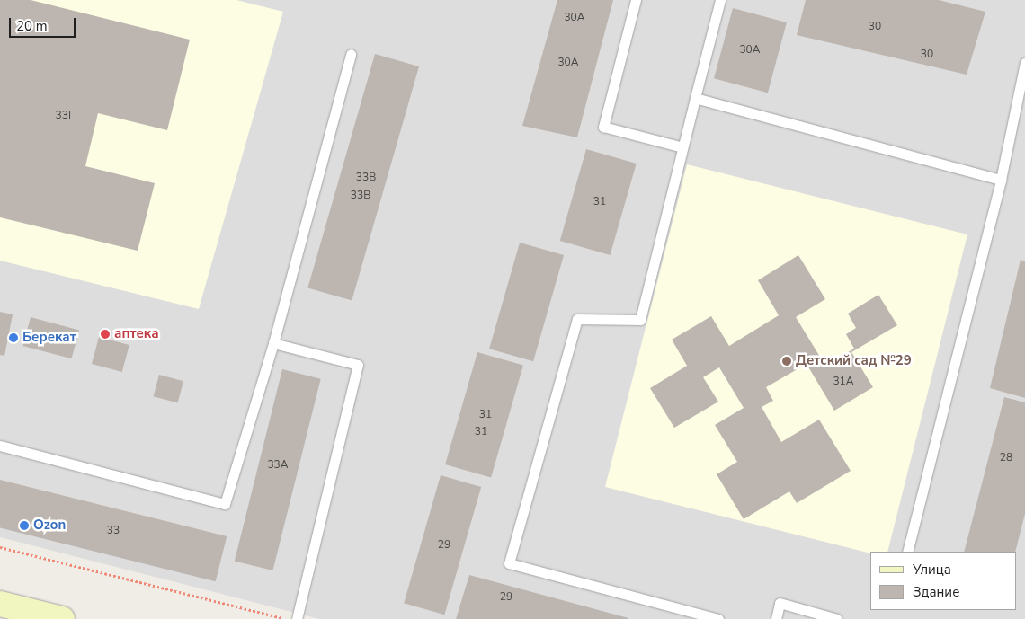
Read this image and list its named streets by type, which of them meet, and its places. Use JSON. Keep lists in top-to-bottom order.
{
  "places": [
    "аптека",
    "Берекат",
    "Детский сад №29",
    "Ozon"
  ],
  "house_numbers": [
    "30А",
    "30",
    "30А",
    "30",
    "30А",
    "33Г",
    "33В",
    "33В",
    "31",
    "31А",
    "31",
    "31",
    "28",
    "33А",
    "33",
    "29",
    "29"
  ],
  "legend": ["Улица", "Здание"],
  "scale_bar": "20 m"
}
